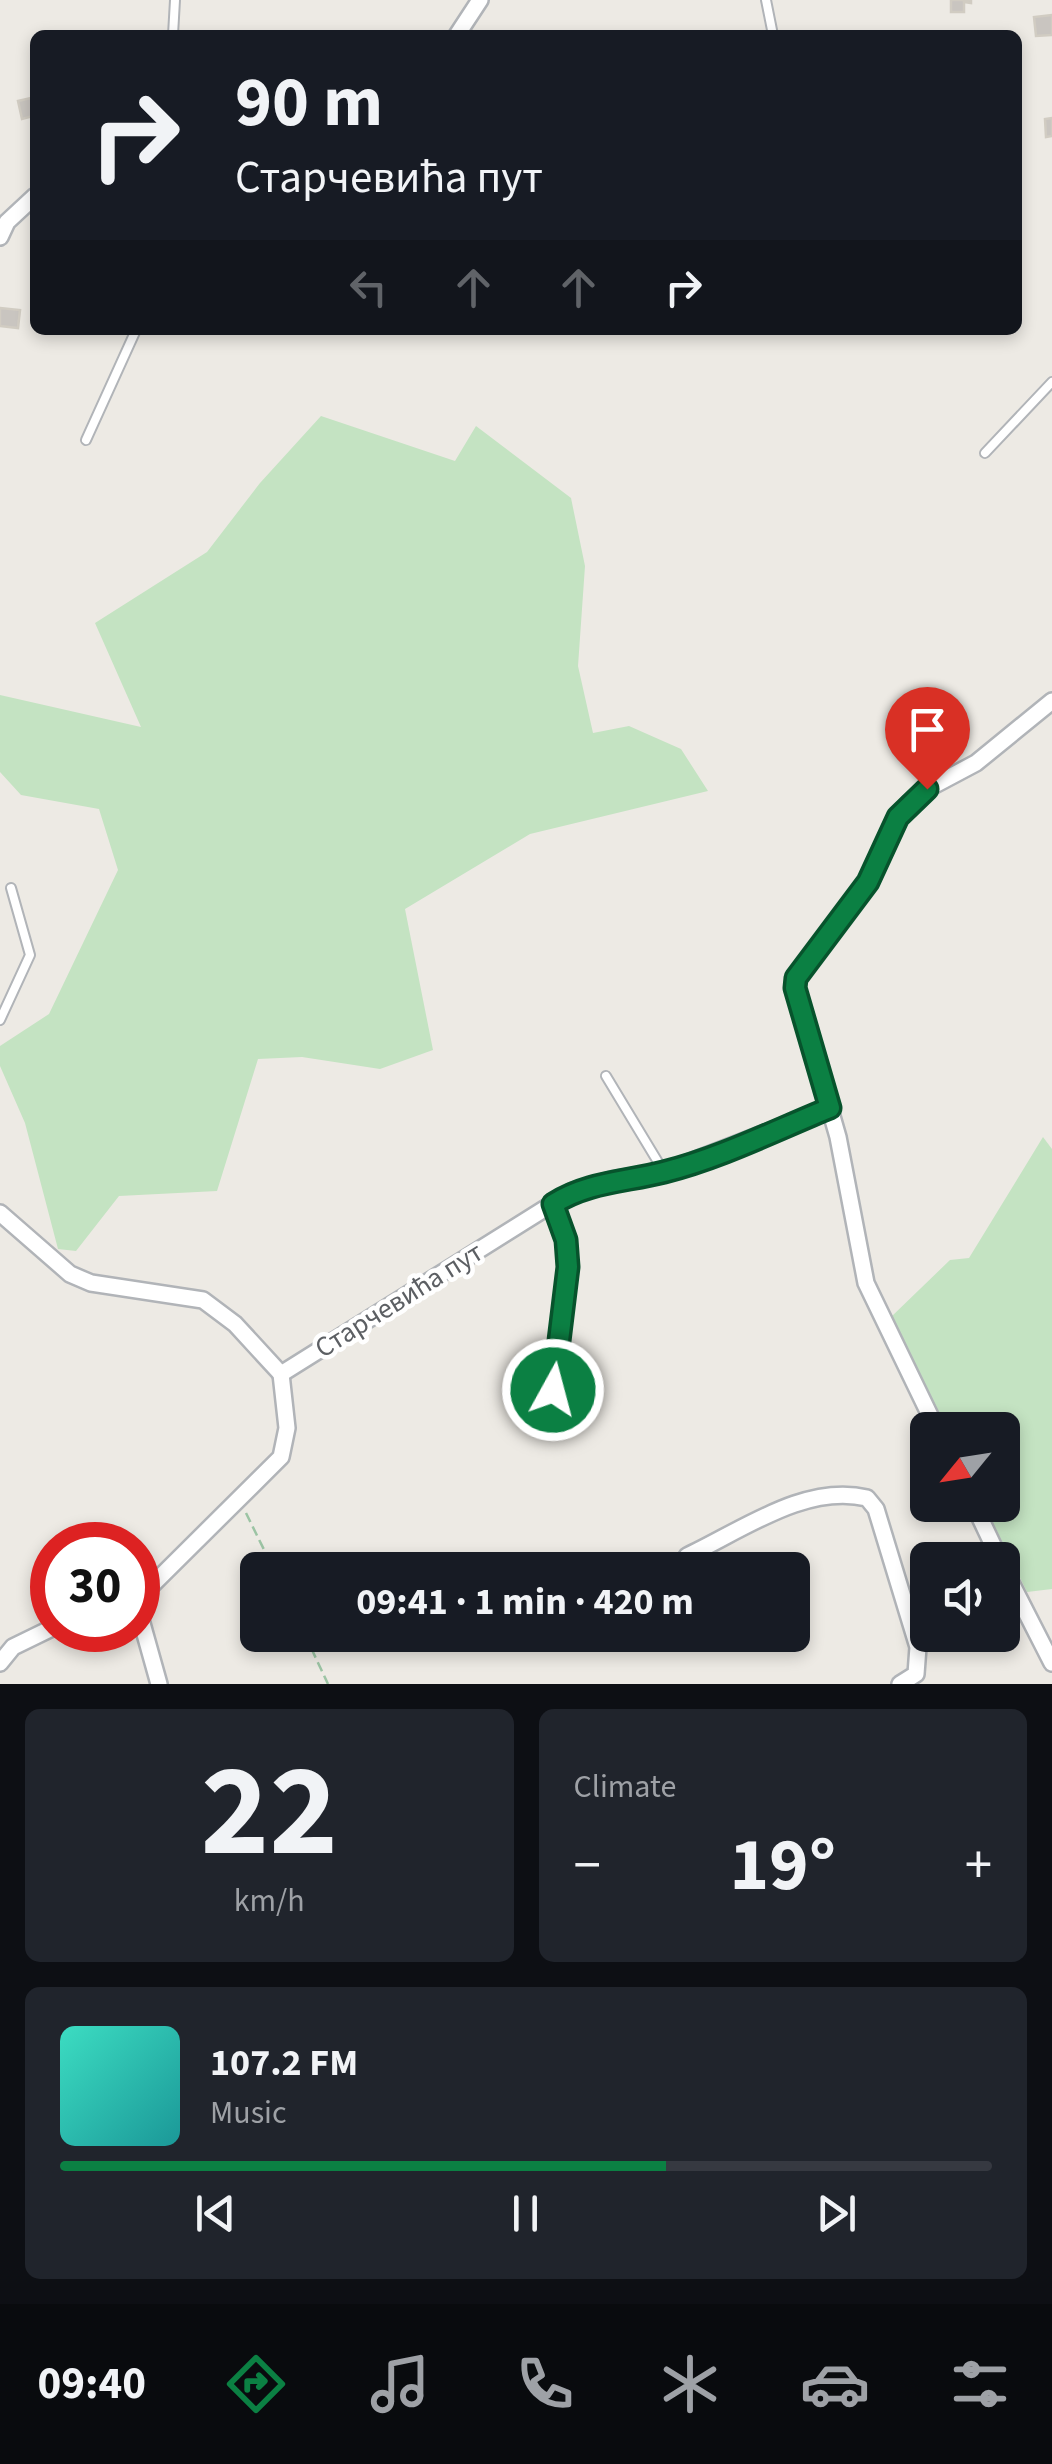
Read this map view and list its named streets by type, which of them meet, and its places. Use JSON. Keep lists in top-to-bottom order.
{
  "streets": {
    "street": ["Старчевића пут"]
  },
  "north": "bottom left",
  "page": {
    "turn": ["90 m", "Старчевића пут"],
    "limit": "30",
    "trip": "09:41 · 1 min · 420 m",
    "tile": [
      ["22", "km/h"],
      "Climate"
    ],
    "heat": ["−", "19°", "+"],
    "song": ["107.2 FM", "Music"],
    "tabs": "09:40"
  }
}
